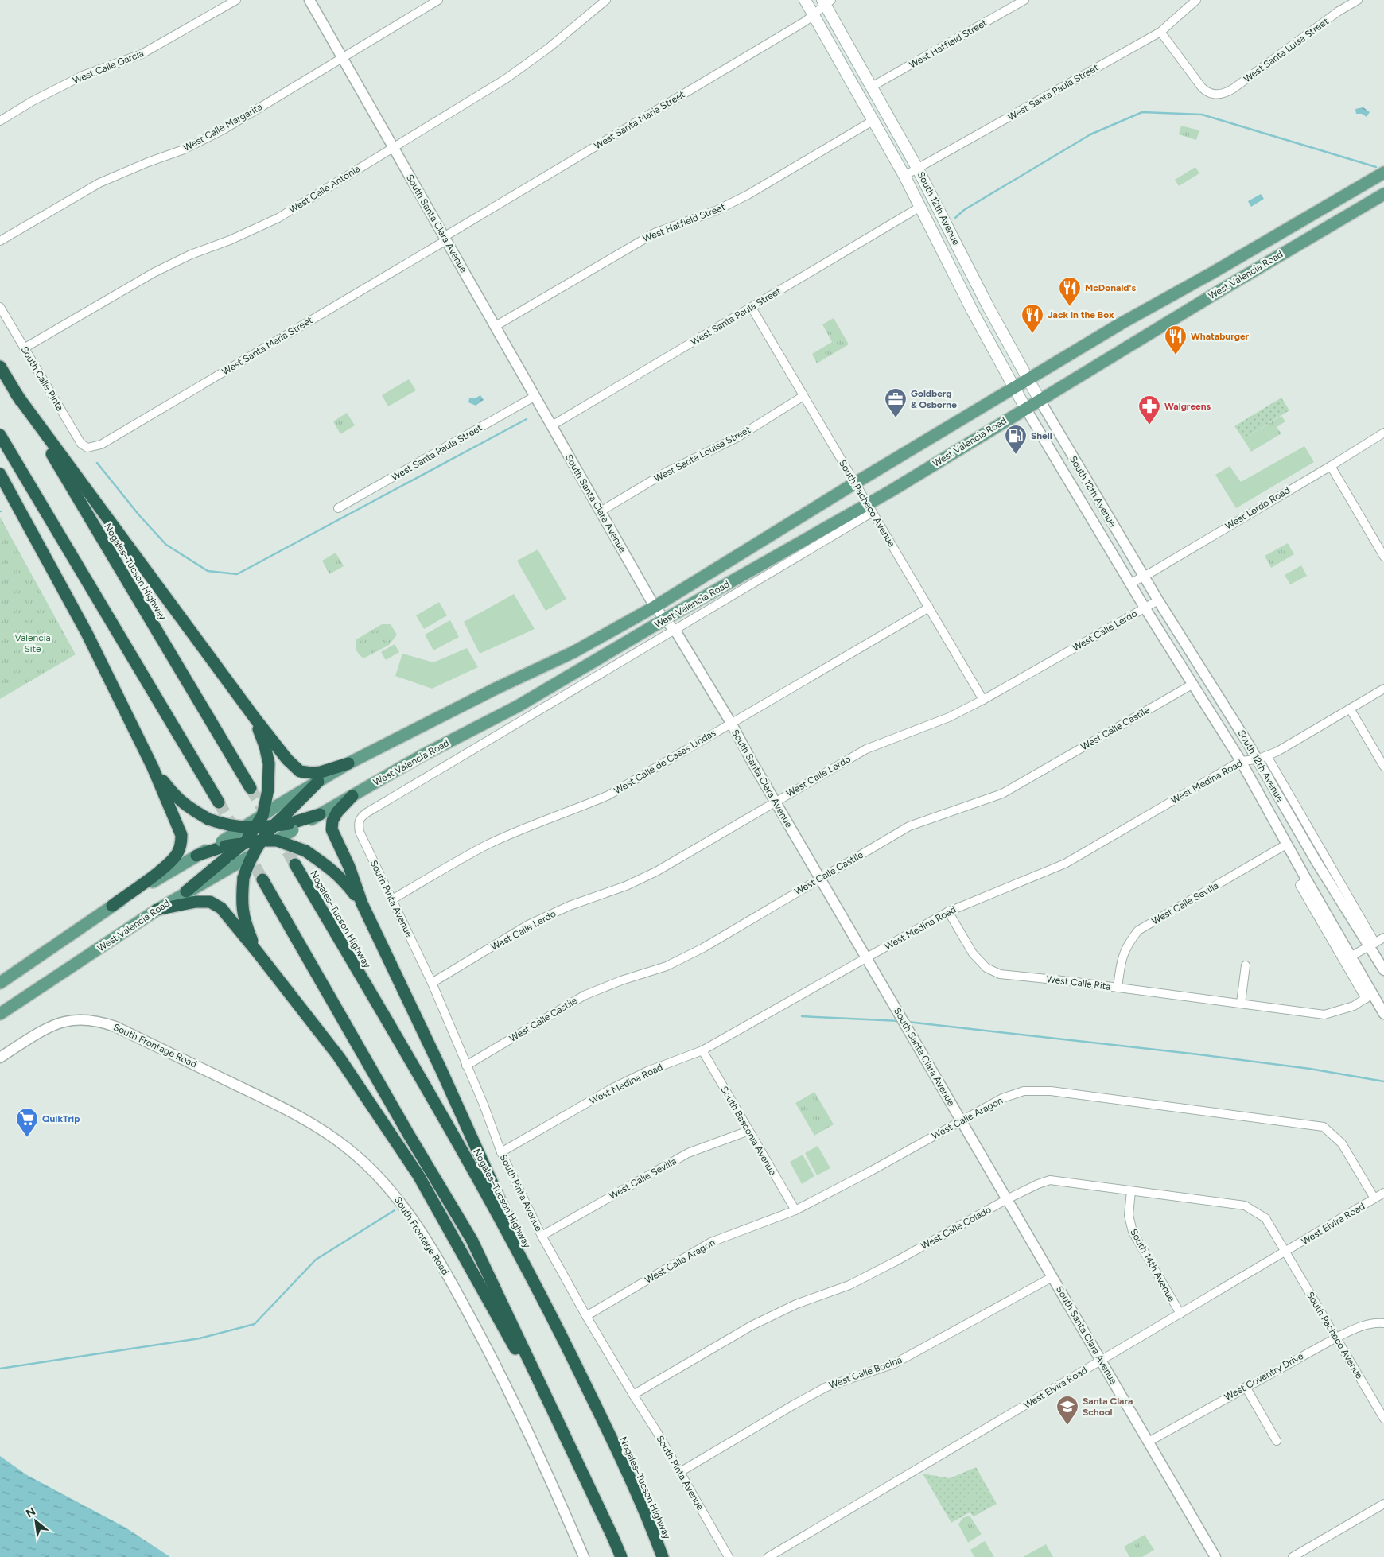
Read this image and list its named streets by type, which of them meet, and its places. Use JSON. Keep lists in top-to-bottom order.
{
  "streets": {
    "highway": ["Nogales–Tucson Highway"],
    "main road": ["South 12th Avenue", "West Valencia Road"],
    "street": [
      "West Hatfield Street",
      "West Santa Luisa Street",
      "West Calle Garcia",
      "West Santa Paula Street",
      "West Santa Maria Street",
      "West Calle Margarita",
      "West Calle Antonia",
      "South Santa Clara Avenue",
      "South Calle Pinta",
      "West Santa Louisa Street",
      "South Pacheco Avenue",
      "West Lerdo Road",
      "West Calle Lerdo",
      "West Calle Castile",
      "West Calle de Casas Lindas",
      "West Medina Road",
      "South Pinta Avenue",
      "West Calle Sevilla",
      "West Calle Rita",
      "South Frontage Road",
      "West Calle Aragon",
      "South Basconia Avenue",
      "West Elvira Road",
      "West Calle Colado",
      "South 14th Avenue",
      "West Calle Bocina",
      "West Coventry Drive"
    ]
  },
  "crossings": [
    ["West Hatfield Street", "South 12th Avenue"],
    ["West Hatfield Street", "South Santa Clara Avenue"],
    ["West Santa Luisa Street", "West Santa Paula Street"],
    ["West Santa Paula Street", "South 12th Avenue"],
    ["West Santa Paula Street", "South Santa Clara Avenue"],
    ["West Santa Paula Street", "South Pacheco Avenue"],
    ["West Santa Maria Street", "South 12th Avenue"],
    ["West Santa Maria Street", "South Santa Clara Avenue"],
    ["West Santa Maria Street", "South Calle Pinta"],
    ["West Calle Margarita", "South Santa Clara Avenue"],
    ["West Calle Antonia", "South Santa Clara Avenue"],
    ["West Calle Antonia", "South Calle Pinta"],
    ["South 12th Avenue", "West Valencia Road"],
    ["South 12th Avenue", "West Lerdo Road"],
    ["South 12th Avenue", "West Calle Lerdo"],
    ["South 12th Avenue", "West Calle Castile"],
    ["South 12th Avenue", "West Medina Road"],
    ["South 12th Avenue", "West Calle Sevilla"],
    ["South 12th Avenue", "West Calle Rita"],
    ["South Santa Clara Avenue", "West Valencia Road"],
    ["South Santa Clara Avenue", "West Santa Louisa Street"],
    ["South Santa Clara Avenue", "West Calle Lerdo"],
    ["South Santa Clara Avenue", "West Calle Castile"],
    ["South Santa Clara Avenue", "West Calle de Casas Lindas"],
    ["South Santa Clara Avenue", "West Medina Road"],
    ["South Santa Clara Avenue", "West Calle Aragon"],
    ["South Santa Clara Avenue", "West Elvira Road"],
    ["South Santa Clara Avenue", "West Calle Colado"],
    ["South Santa Clara Avenue", "West Calle Bocina"],
    ["South Santa Clara Avenue", "West Coventry Drive"],
    ["West Valencia Road", "South Pacheco Avenue"],
    ["West Valencia Road", "South Pinta Avenue"],
    ["West Santa Louisa Street", "South Pacheco Avenue"],
    ["South Pacheco Avenue", "West Calle Lerdo"],
    ["South Pacheco Avenue", "West Calle de Casas Lindas"],
    ["South Pacheco Avenue", "West Elvira Road"],
    ["South Pacheco Avenue", "West Calle Colado"],
    ["South Pacheco Avenue", "West Coventry Drive"],
    ["West Calle Lerdo", "South Pinta Avenue"],
    ["West Calle Castile", "South Pinta Avenue"],
    ["West Calle de Casas Lindas", "South Pinta Avenue"],
    ["West Medina Road", "South Pinta Avenue"],
    ["West Medina Road", "West Calle Rita"],
    ["West Medina Road", "South Basconia Avenue"],
    ["South Pinta Avenue", "West Calle Sevilla"],
    ["South Pinta Avenue", "West Calle Aragon"],
    ["South Pinta Avenue", "West Calle Colado"],
    ["South Pinta Avenue", "West Calle Bocina"],
    ["West Calle Sevilla", "West Calle Rita"],
    ["West Calle Sevilla", "South Basconia Avenue"],
    ["West Calle Aragon", "South Basconia Avenue"],
    ["West Calle Aragon", "West Elvira Road"],
    ["West Elvira Road", "West Calle Colado"],
    ["West Elvira Road", "South 14th Avenue"],
    ["West Calle Colado", "South 14th Avenue"]
  ],
  "parks": ["Valencia Site"],
  "places": {
    "restaurant": ["McDonald's", "Jack in the Box", "Whataburger"],
    "office": ["Goldberg & Osborne"],
    "pharmacy": ["Walgreens"],
    "fuel station": ["Shell"],
    "supermarket": ["QuikTrip"],
    "school or university": ["Santa Clara School"]
  },
  "north": "top left"
}
